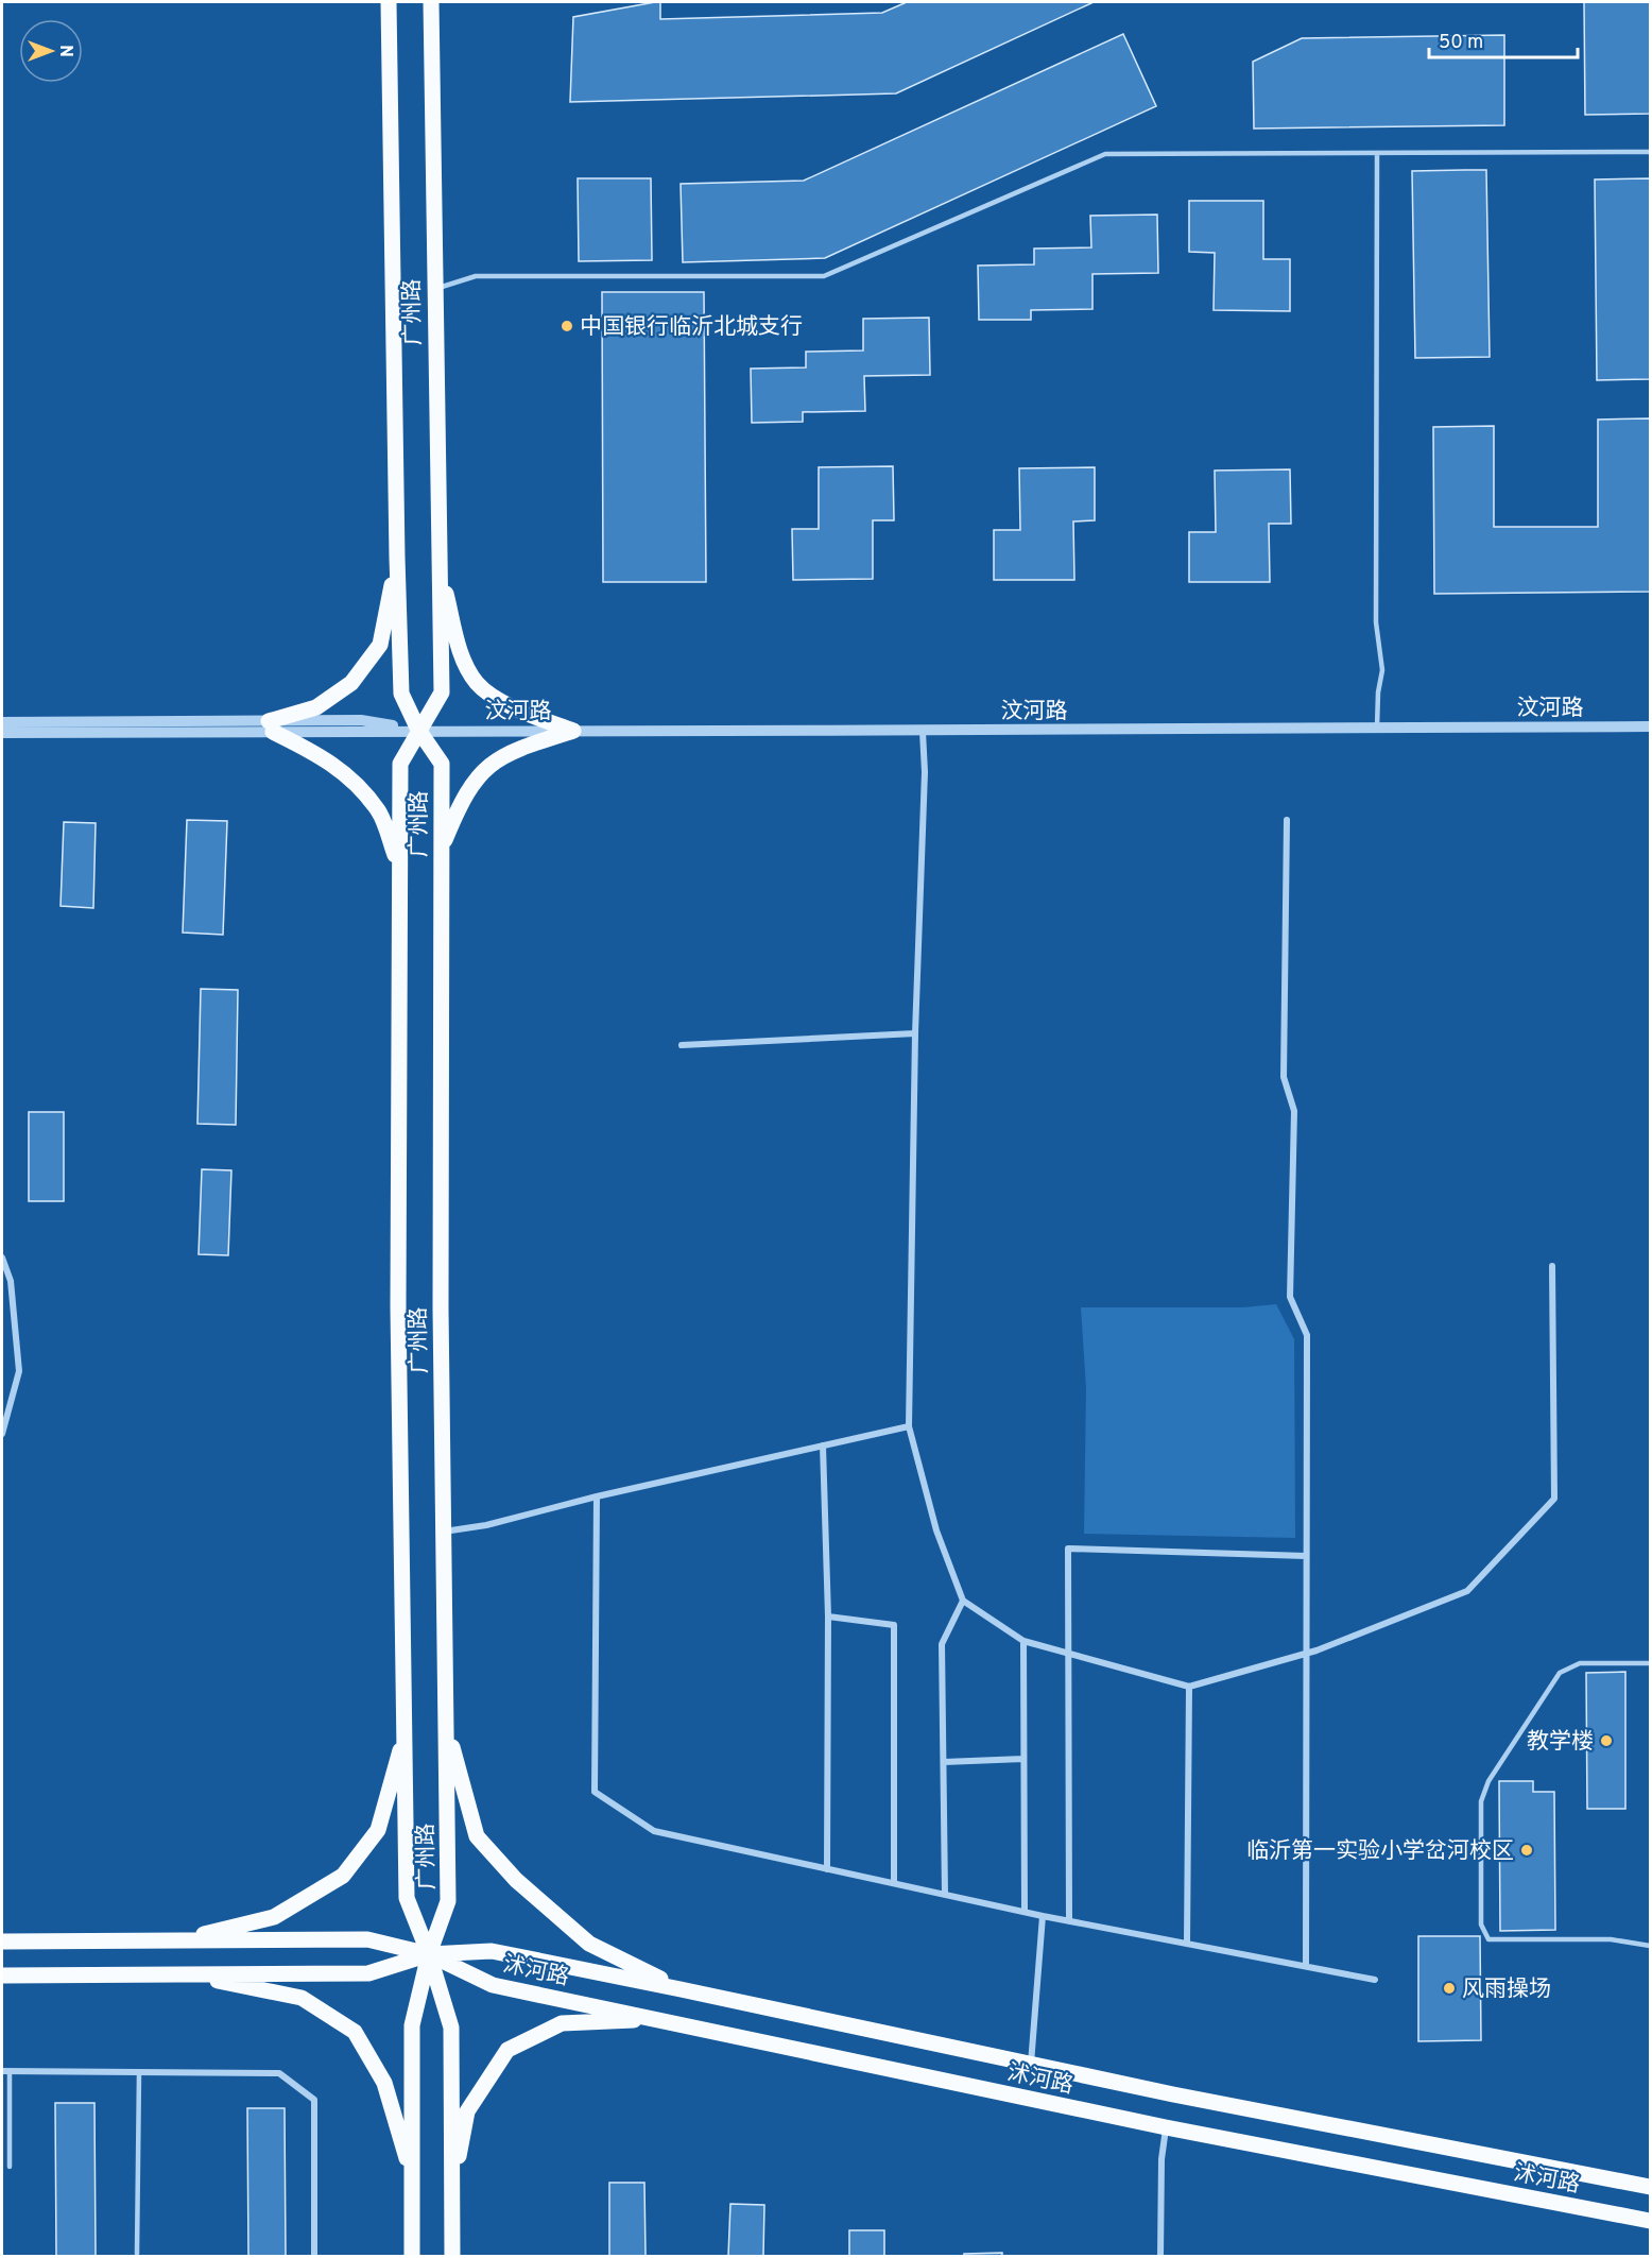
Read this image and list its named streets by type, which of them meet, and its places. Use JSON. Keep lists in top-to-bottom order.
{
  "streets": {
    "main road": ["广州路", "沭河路"],
    "street": ["汶河路"]
  },
  "crossings": [
    ["广州路", "汶河路"],
    ["广州路", "沭河路"]
  ],
  "places": [
    "中国银行临沂北城支行",
    "教学楼",
    "临沂第一实验小学岔河校区",
    "风雨操场"
  ],
  "scale_bar": "50 m",
  "north": "right"
}
